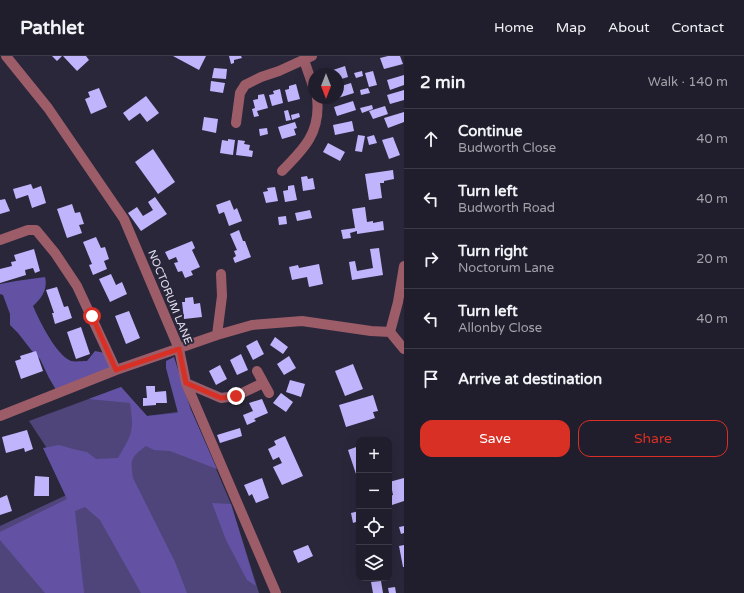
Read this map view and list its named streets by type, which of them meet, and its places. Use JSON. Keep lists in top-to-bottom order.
{
  "streets": {
    "street": ["NOCTORUM LANE"]
  },
  "north": "bottom",
  "page": {
    "header": "Pathlet",
    "nav": [
      "Home",
      "Map",
      "About",
      "Contact"
    ],
    "heading": ["2 min", "Walk · 140 m"],
    "list": [
      ["Continue", "Budworth Close", "40 m"],
      ["Turn left", "Budworth Road", "40 m"],
      ["Turn right", "Noctorum Lane", "20 m"],
      ["Turn left", "Allonby Close", "40 m"],
      "Arrive at destination"
    ],
    "buttons": ["Save", "Share"],
    "map_buttons": ["+", "−"]
  }
}
